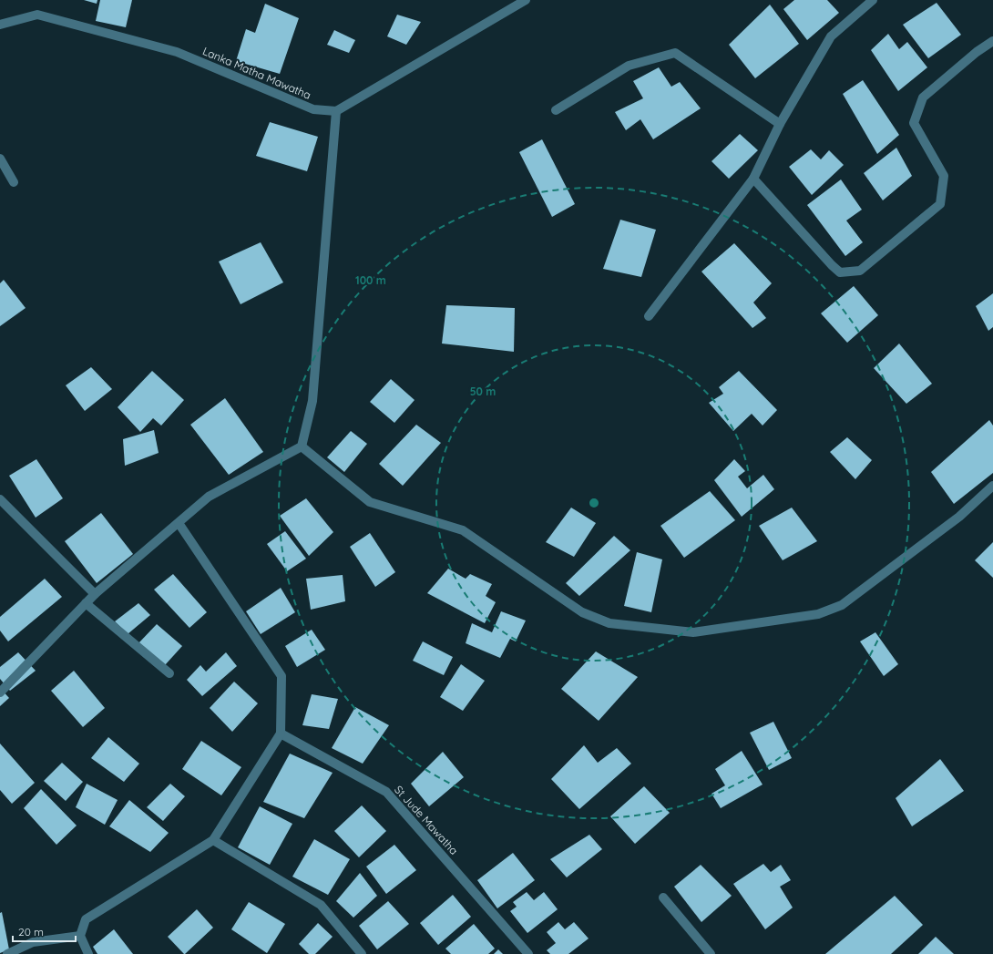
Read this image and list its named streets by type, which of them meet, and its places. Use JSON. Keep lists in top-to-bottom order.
{
  "streets": {
    "street": ["Lanka Matha Mawatha", "St Jude Mawatha"]
  },
  "scale_bar": "20 m",
  "rings": ["100 m", "50 m"]
}
